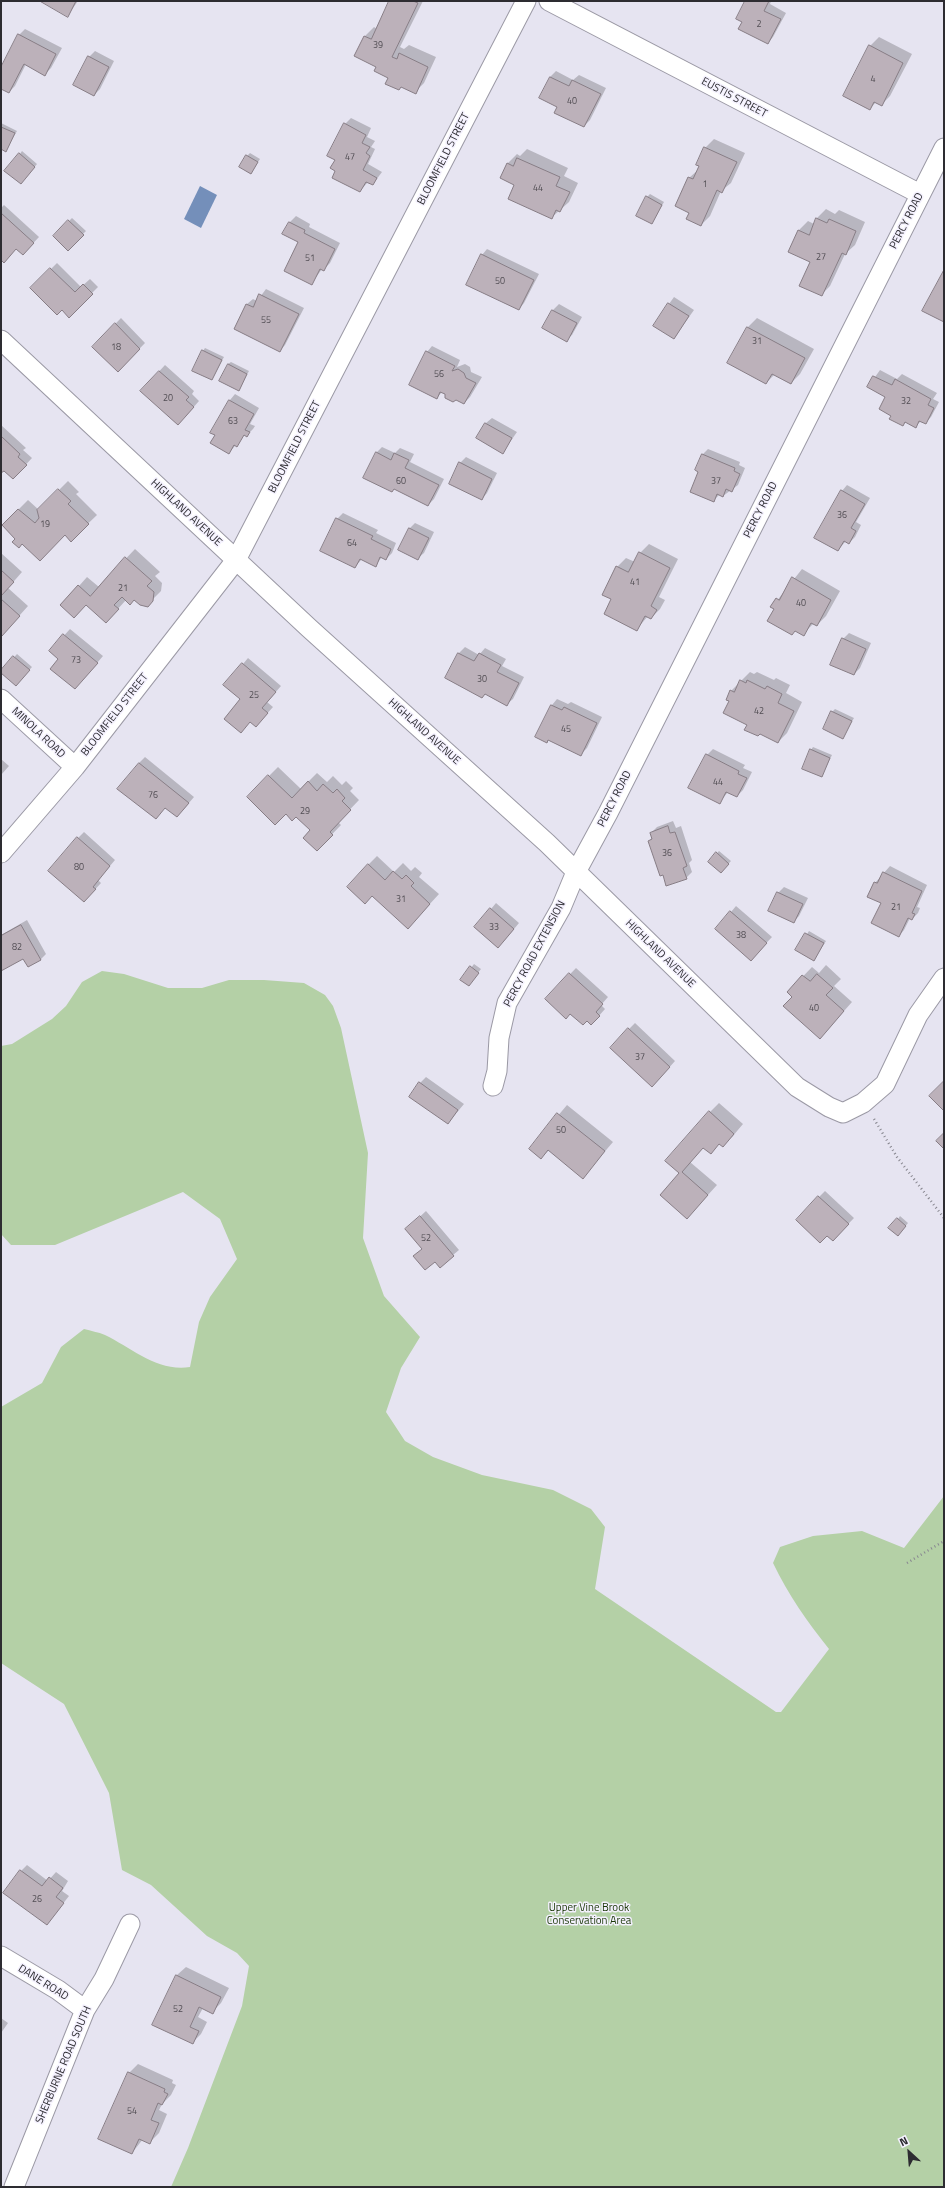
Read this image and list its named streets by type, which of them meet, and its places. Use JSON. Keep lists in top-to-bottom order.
{
  "streets": {
    "street": [
      "EUSTIS STREET",
      "BLOOMFIELD STREET",
      "PERCY ROAD",
      "HIGHLAND AVENUE",
      "MINOLA ROAD",
      "PERCY ROAD EXTENSION",
      "DANE ROAD",
      "SHERBURNE ROAD SOUTH"
    ]
  },
  "crossings": [
    ["EUSTIS STREET", "PERCY ROAD"],
    ["BLOOMFIELD STREET", "HIGHLAND AVENUE"],
    ["BLOOMFIELD STREET", "MINOLA ROAD"],
    ["PERCY ROAD", "HIGHLAND AVENUE"],
    ["PERCY ROAD", "PERCY ROAD EXTENSION"],
    ["HIGHLAND AVENUE", "PERCY ROAD EXTENSION"],
    ["DANE ROAD", "SHERBURNE ROAD SOUTH"]
  ],
  "parks": ["Upper Vine Brook Conservation Area"],
  "house_numbers": [
    "2",
    "39",
    "4",
    "40",
    "47",
    "1",
    "44",
    "27",
    "51",
    "50",
    "55",
    "31",
    "18",
    "56",
    "20",
    "32",
    "63",
    "60",
    "37",
    "36",
    "19",
    "64",
    "41",
    "21",
    "40",
    "73",
    "30",
    "25",
    "42",
    "45",
    "44",
    "76",
    "29",
    "36",
    "80",
    "31",
    "21",
    "33",
    "38",
    "82",
    "40",
    "37",
    "50",
    "52",
    "26",
    "52",
    "54"
  ],
  "north": "top left"
}
